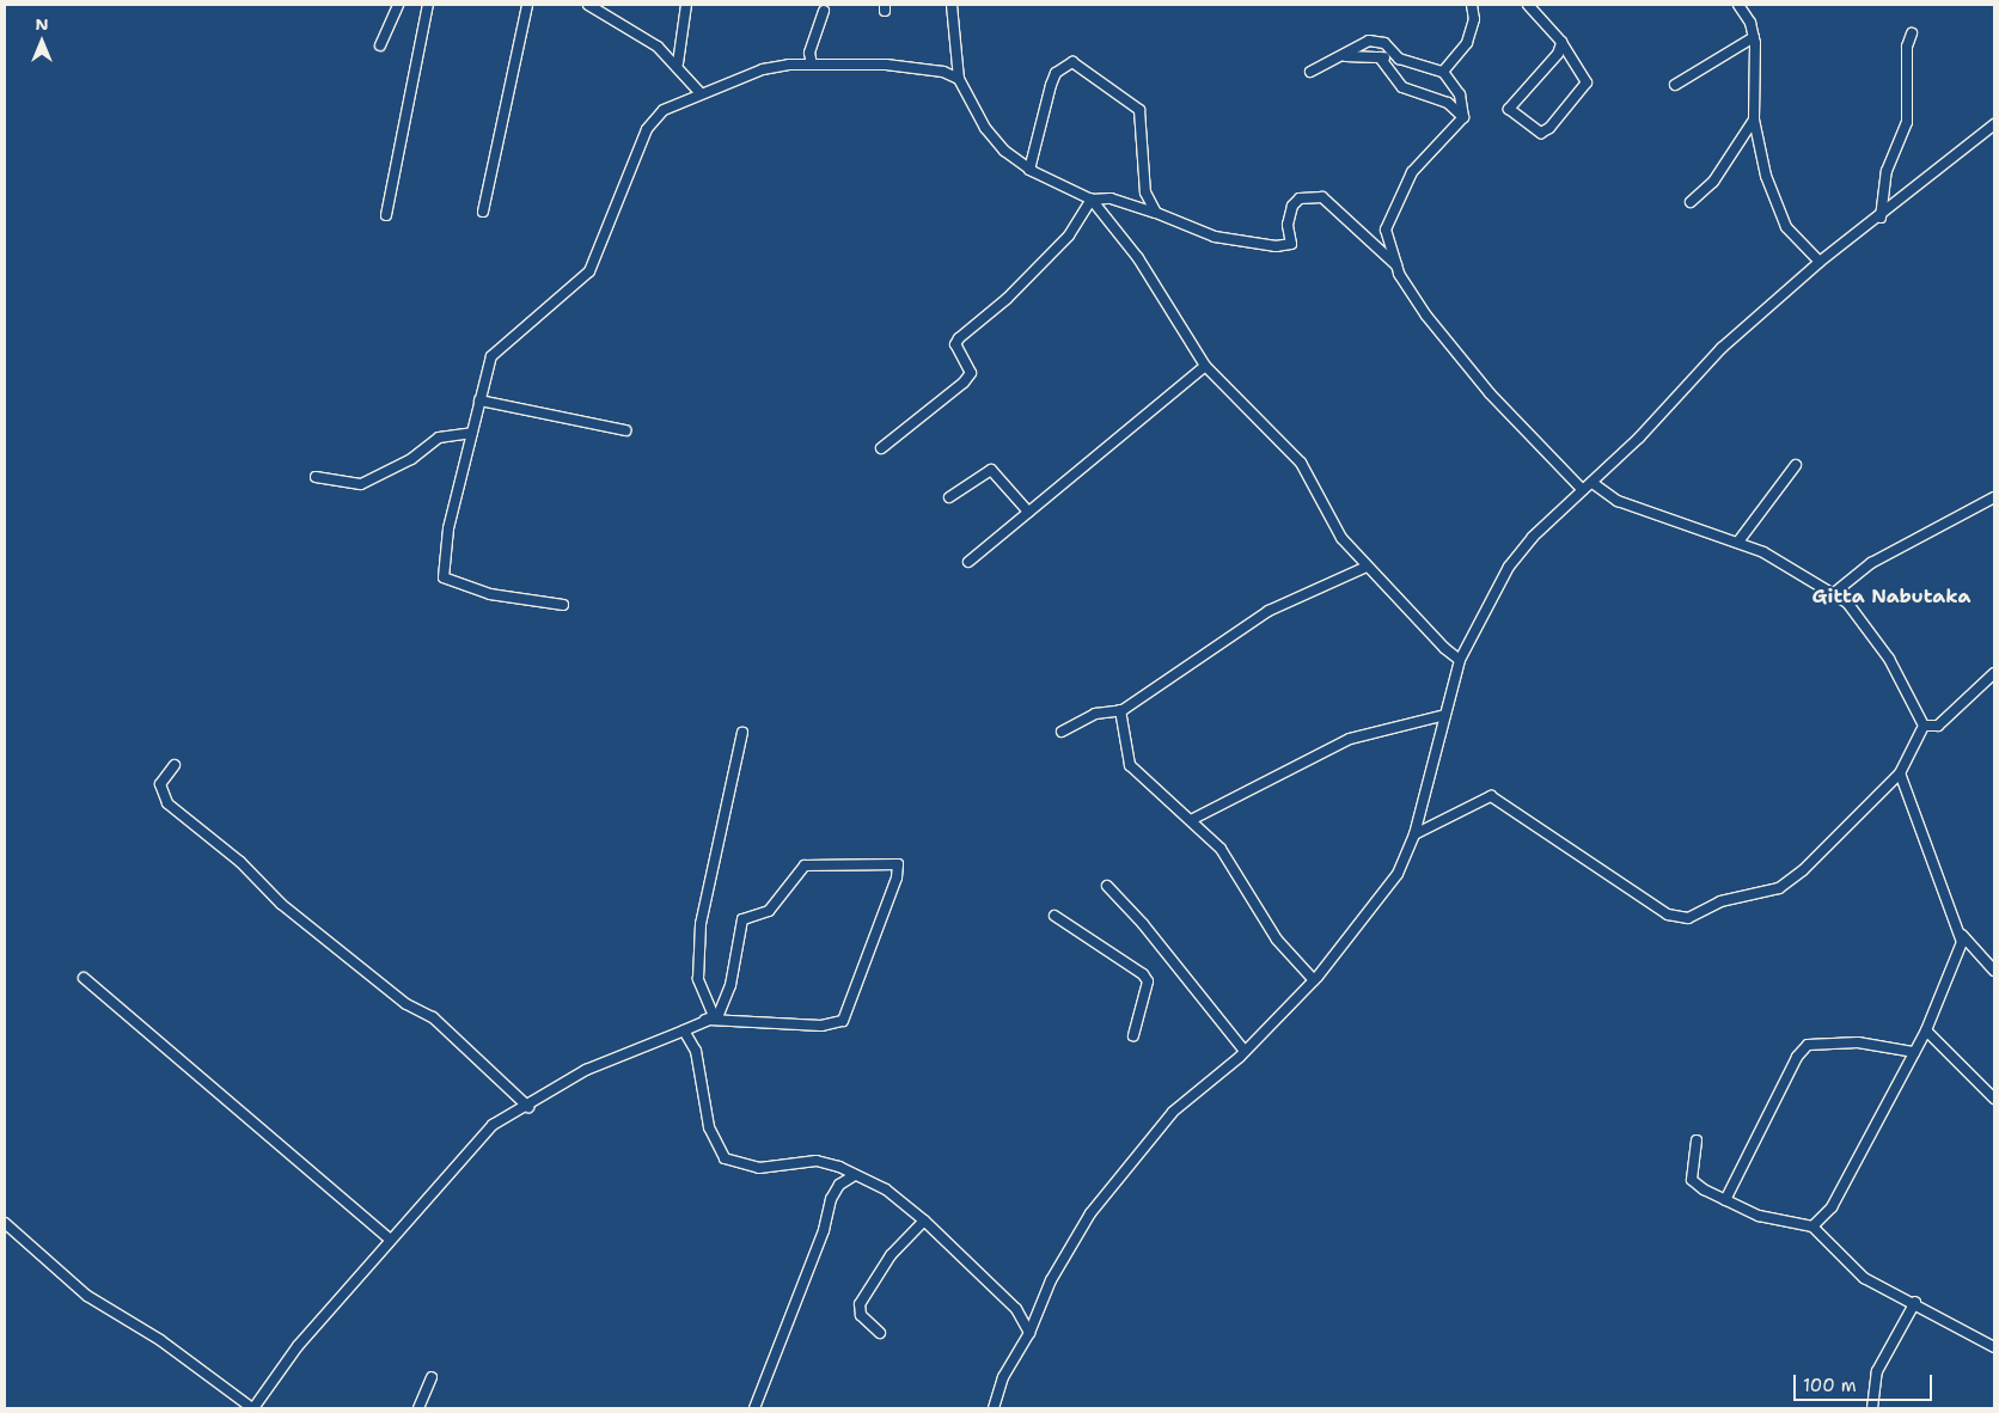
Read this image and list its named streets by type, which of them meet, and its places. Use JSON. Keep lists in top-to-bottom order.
{
  "districts": ["Gitta Nabutaka"],
  "scale_bar": "100 m",
  "north": "top"
}
